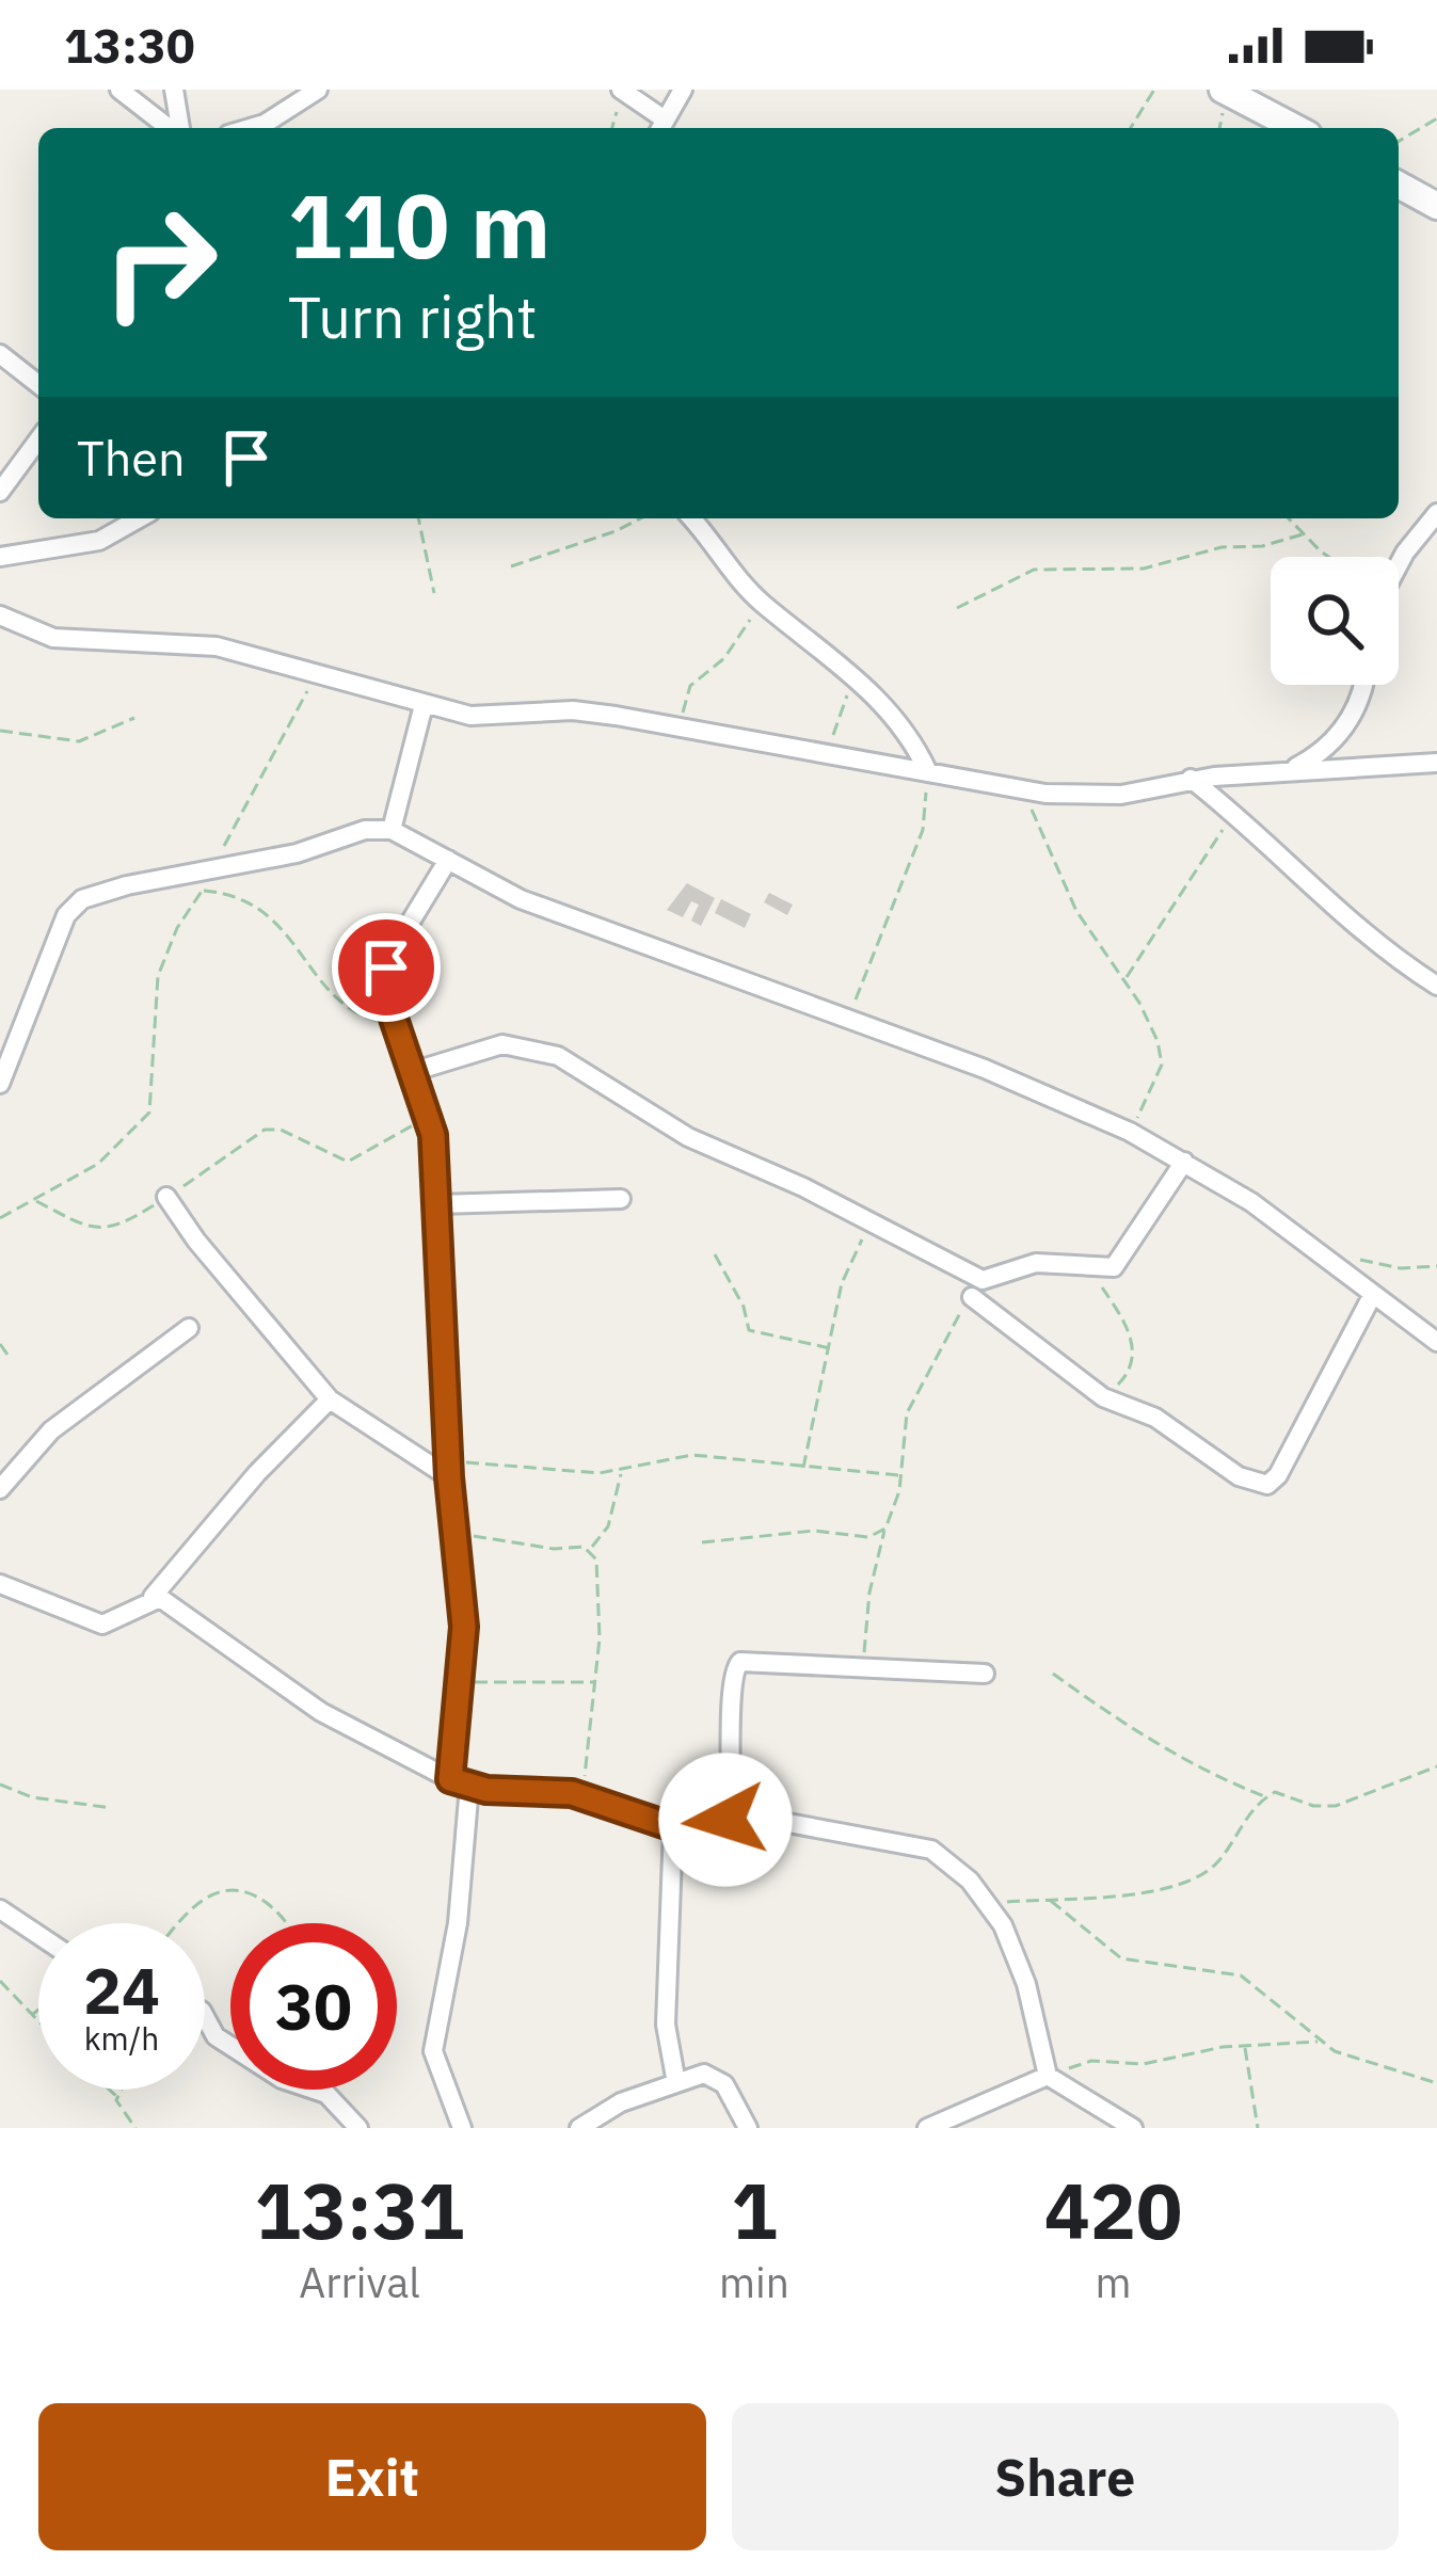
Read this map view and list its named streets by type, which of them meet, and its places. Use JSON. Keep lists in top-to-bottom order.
{
  "page": {
    "status": "13:30",
    "turn": ["110 m", "Turn right"],
    "then": "Then",
    "speed": "24 km/h",
    "limit": "30",
    "eta": [
      "13:31",
      "Arrival",
      "1",
      "min",
      "420",
      "m"
    ],
    "buttons": ["Exit", "Share"]
  }
}
